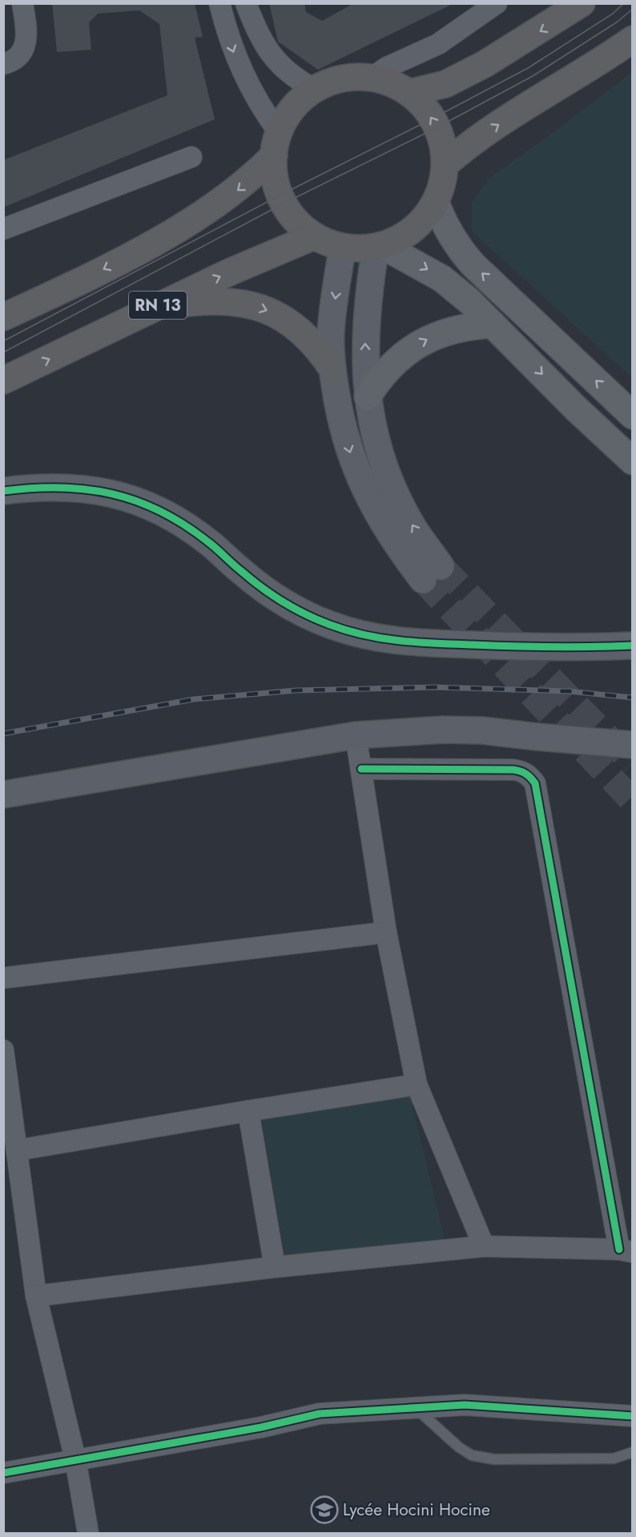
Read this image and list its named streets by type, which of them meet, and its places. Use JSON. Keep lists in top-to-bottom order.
{
  "streets": {
    "highway": ["RN 13"]
  },
  "places": {
    "school or university": ["Lycée Hocini Hocine"]
  }
}
